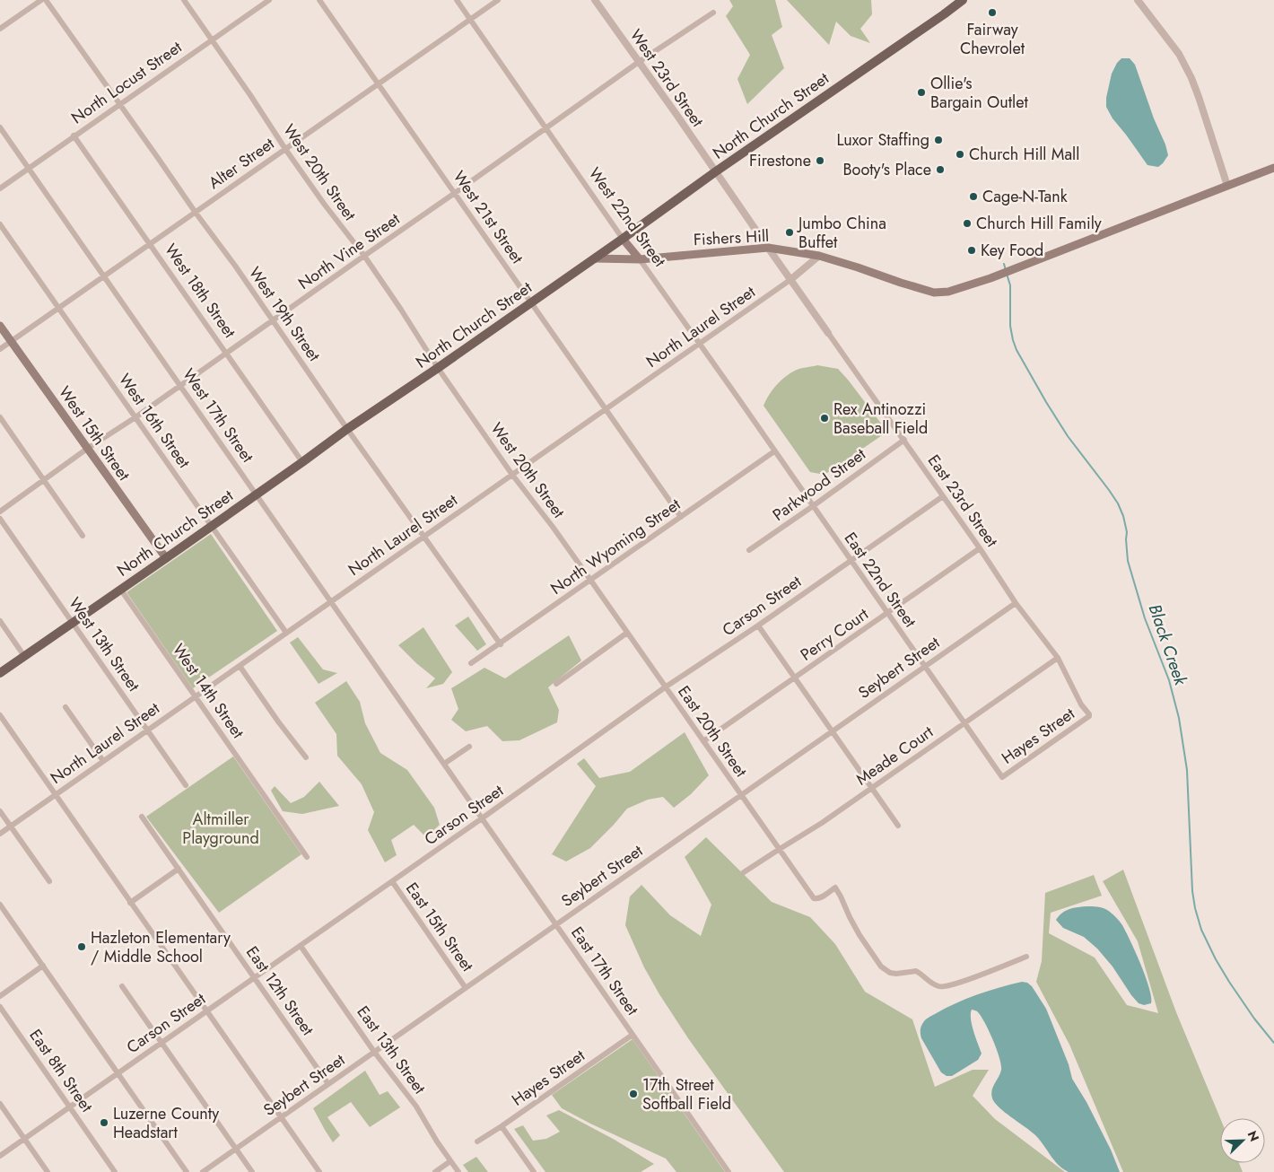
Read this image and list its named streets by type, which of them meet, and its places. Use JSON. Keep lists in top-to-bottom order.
{
  "streets": {
    "main road": [
      "North Church Street",
      "West 22nd Street",
      "Fishers Hill",
      "West 15th Street"
    ],
    "street": [
      "West 23rd Street",
      "North Locust Street",
      "Alter Street",
      "West 20th Street",
      "West 21st Street",
      "North Vine Street",
      "West 18th Street",
      "West 19th Street",
      "North Laurel Street",
      "West 17th Street",
      "West 16th Street",
      "Parkwood Street",
      "East 23rd Street",
      "North Wyoming Street",
      "East 22nd Street",
      "Carson Street",
      "Perry Court",
      "West 13th Street",
      "Seybert Street",
      "West 14th Street",
      "East 20th Street",
      "Hayes Street",
      "Meade Court",
      "East 15th Street",
      "East 17th Street",
      "East 12th Street",
      "East 13th Street",
      "East 8th Street"
    ]
  },
  "crossings": [
    ["West 23rd Street", "North Church Street"],
    ["West 23rd Street", "North Vine Street"],
    ["West 23rd Street", "East 23rd Street"],
    ["North Locust Street", "West 20th Street"],
    ["North Locust Street", "West 18th Street"],
    ["North Locust Street", "West 19th Street"],
    ["North Locust Street", "West 17th Street"],
    ["North Church Street", "West 20th Street"],
    ["North Church Street", "West 21st Street"],
    ["North Church Street", "West 22nd Street"],
    ["North Church Street", "Fishers Hill"],
    ["North Church Street", "West 18th Street"],
    ["North Church Street", "West 19th Street"],
    ["North Church Street", "West 17th Street"],
    ["North Church Street", "West 16th Street"],
    ["North Church Street", "West 15th Street"],
    ["North Church Street", "East 23rd Street"],
    ["North Church Street", "West 13th Street"],
    ["North Church Street", "West 14th Street"],
    ["Alter Street", "West 20th Street"],
    ["Alter Street", "West 21st Street"],
    ["Alter Street", "West 22nd Street"],
    ["Alter Street", "West 18th Street"],
    ["Alter Street", "West 19th Street"],
    ["Alter Street", "West 17th Street"],
    ["Alter Street", "West 16th Street"],
    ["Alter Street", "West 15th Street"],
    ["West 20th Street", "North Vine Street"],
    ["West 20th Street", "North Laurel Street"],
    ["West 20th Street", "North Wyoming Street"],
    ["West 20th Street", "East 20th Street"],
    ["West 21st Street", "North Vine Street"],
    ["West 21st Street", "North Laurel Street"],
    ["West 21st Street", "North Wyoming Street"],
    ["West 22nd Street", "Fishers Hill"],
    ["West 22nd Street", "North Vine Street"],
    ["West 22nd Street", "North Laurel Street"],
    ["West 22nd Street", "North Wyoming Street"],
    ["West 22nd Street", "East 22nd Street"],
    ["Fishers Hill", "North Laurel Street"],
    ["Fishers Hill", "East 23rd Street"],
    ["North Vine Street", "West 18th Street"],
    ["North Vine Street", "West 19th Street"],
    ["North Vine Street", "West 17th Street"],
    ["North Vine Street", "West 16th Street"],
    ["North Vine Street", "West 15th Street"],
    ["West 19th Street", "North Laurel Street"],
    ["West 19th Street", "North Wyoming Street"],
    ["North Laurel Street", "West 17th Street"],
    ["North Laurel Street", "West 16th Street"],
    ["North Laurel Street", "East 23rd Street"],
    ["North Laurel Street", "West 13th Street"],
    ["North Laurel Street", "West 14th Street"],
    ["West 17th Street", "East 17th Street"],
    ["Parkwood Street", "East 23rd Street"],
    ["Parkwood Street", "East 22nd Street"],
    ["East 23rd Street", "Carson Street"],
    ["East 23rd Street", "Perry Court"],
    ["East 23rd Street", "Seybert Street"],
    ["East 23rd Street", "Hayes Street"],
    ["East 23rd Street", "Meade Court"],
    ["North Wyoming Street", "East 22nd Street"],
    ["North Wyoming Street", "East 20th Street"],
    ["East 22nd Street", "Carson Street"],
    ["East 22nd Street", "Perry Court"],
    ["East 22nd Street", "Seybert Street"],
    ["East 22nd Street", "Hayes Street"],
    ["East 22nd Street", "Meade Court"],
    ["Carson Street", "East 20th Street"],
    ["Carson Street", "East 15th Street"],
    ["Carson Street", "East 17th Street"],
    ["Carson Street", "East 12th Street"],
    ["Carson Street", "East 13th Street"],
    ["Carson Street", "East 8th Street"],
    ["Perry Court", "East 20th Street"],
    ["Seybert Street", "East 20th Street"],
    ["Seybert Street", "East 15th Street"],
    ["Seybert Street", "East 17th Street"],
    ["Seybert Street", "East 12th Street"],
    ["Seybert Street", "East 13th Street"],
    ["East 20th Street", "Meade Court"],
    ["Hayes Street", "Meade Court"],
    ["Hayes Street", "East 17th Street"]
  ],
  "water": ["Black Creek"],
  "parks": ["Altmiller Playground"],
  "places": [
    "Fairway Chevrolet",
    "Ollie's Bargain Outlet",
    "Luxor Staffing",
    "Church Hill Mall",
    "Firestone",
    "Booty's Place",
    "Cage-N-Tank",
    "Church Hill Family",
    "Jumbo China Buffet",
    "Key Food",
    "Rex Antinozzi Baseball Field",
    "Hazleton Elementary / Middle School",
    "17th Street Softball Field",
    "Luzerne County Headstart"
  ],
  "north": "top right"
}
